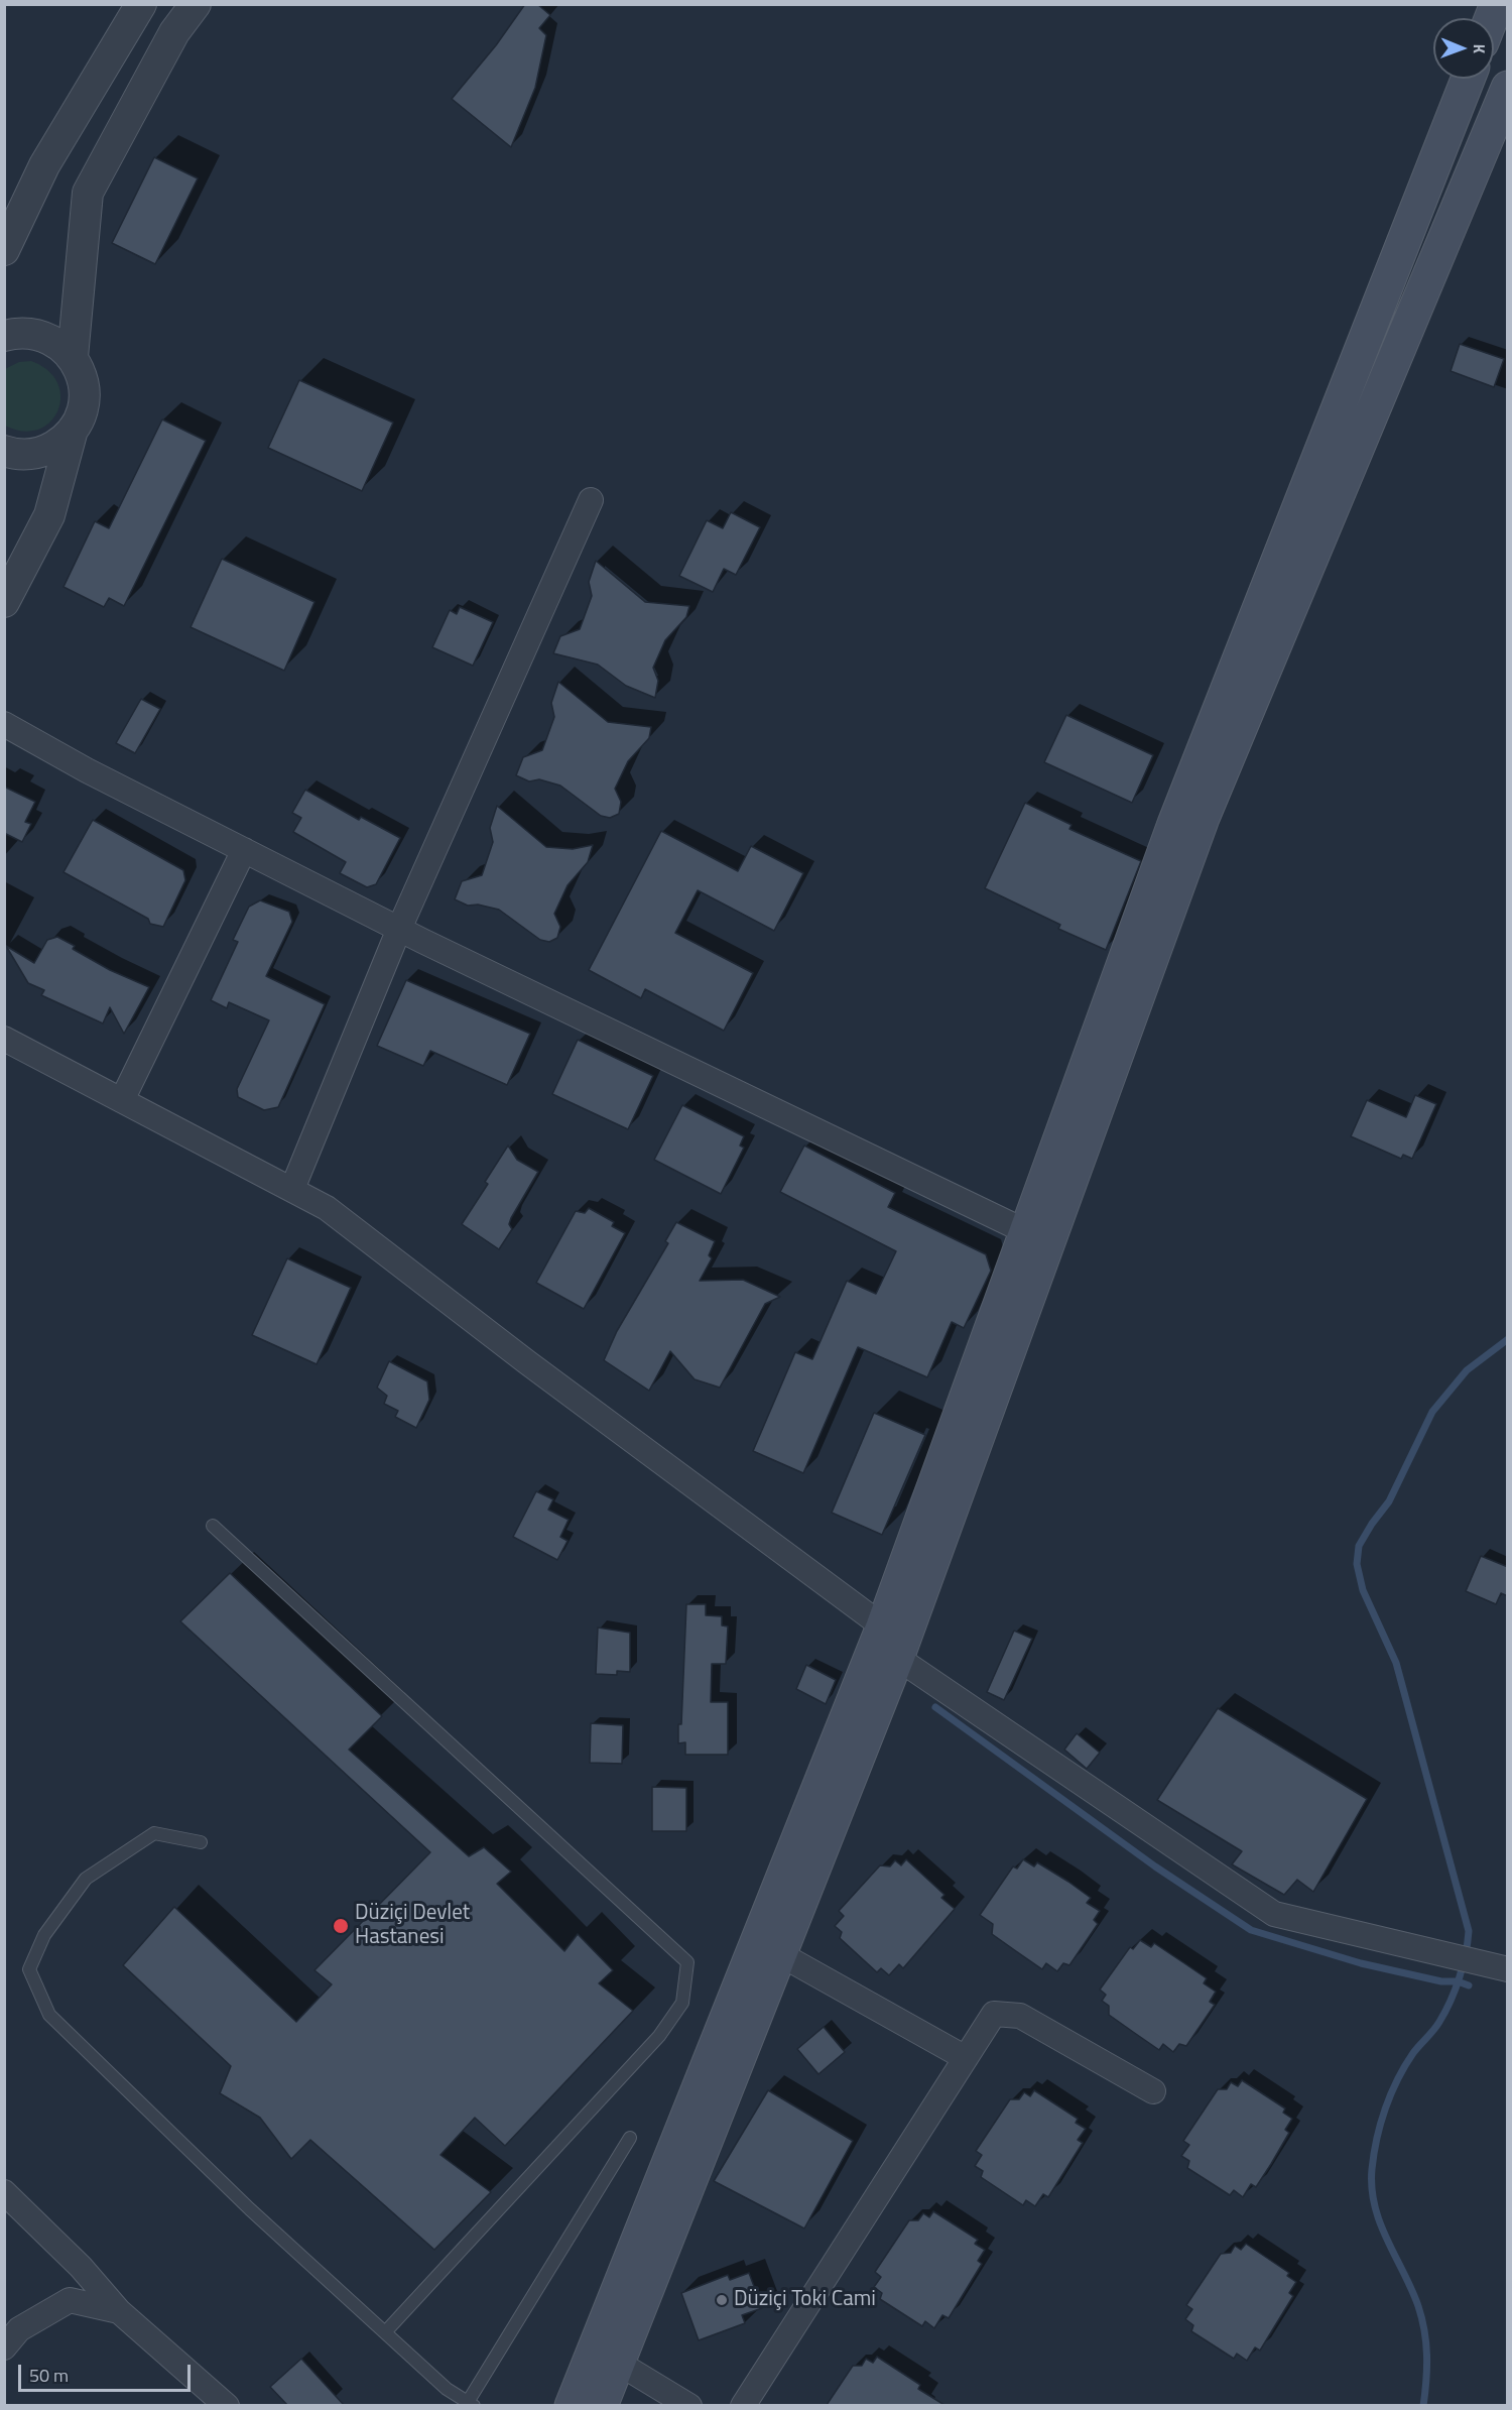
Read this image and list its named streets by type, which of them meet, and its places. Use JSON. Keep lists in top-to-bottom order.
{
  "places": ["Düziçi Devlet Hastanesi", "Düziçi Toki Cami"],
  "scale_bar": "50 m",
  "north": "right"
}
